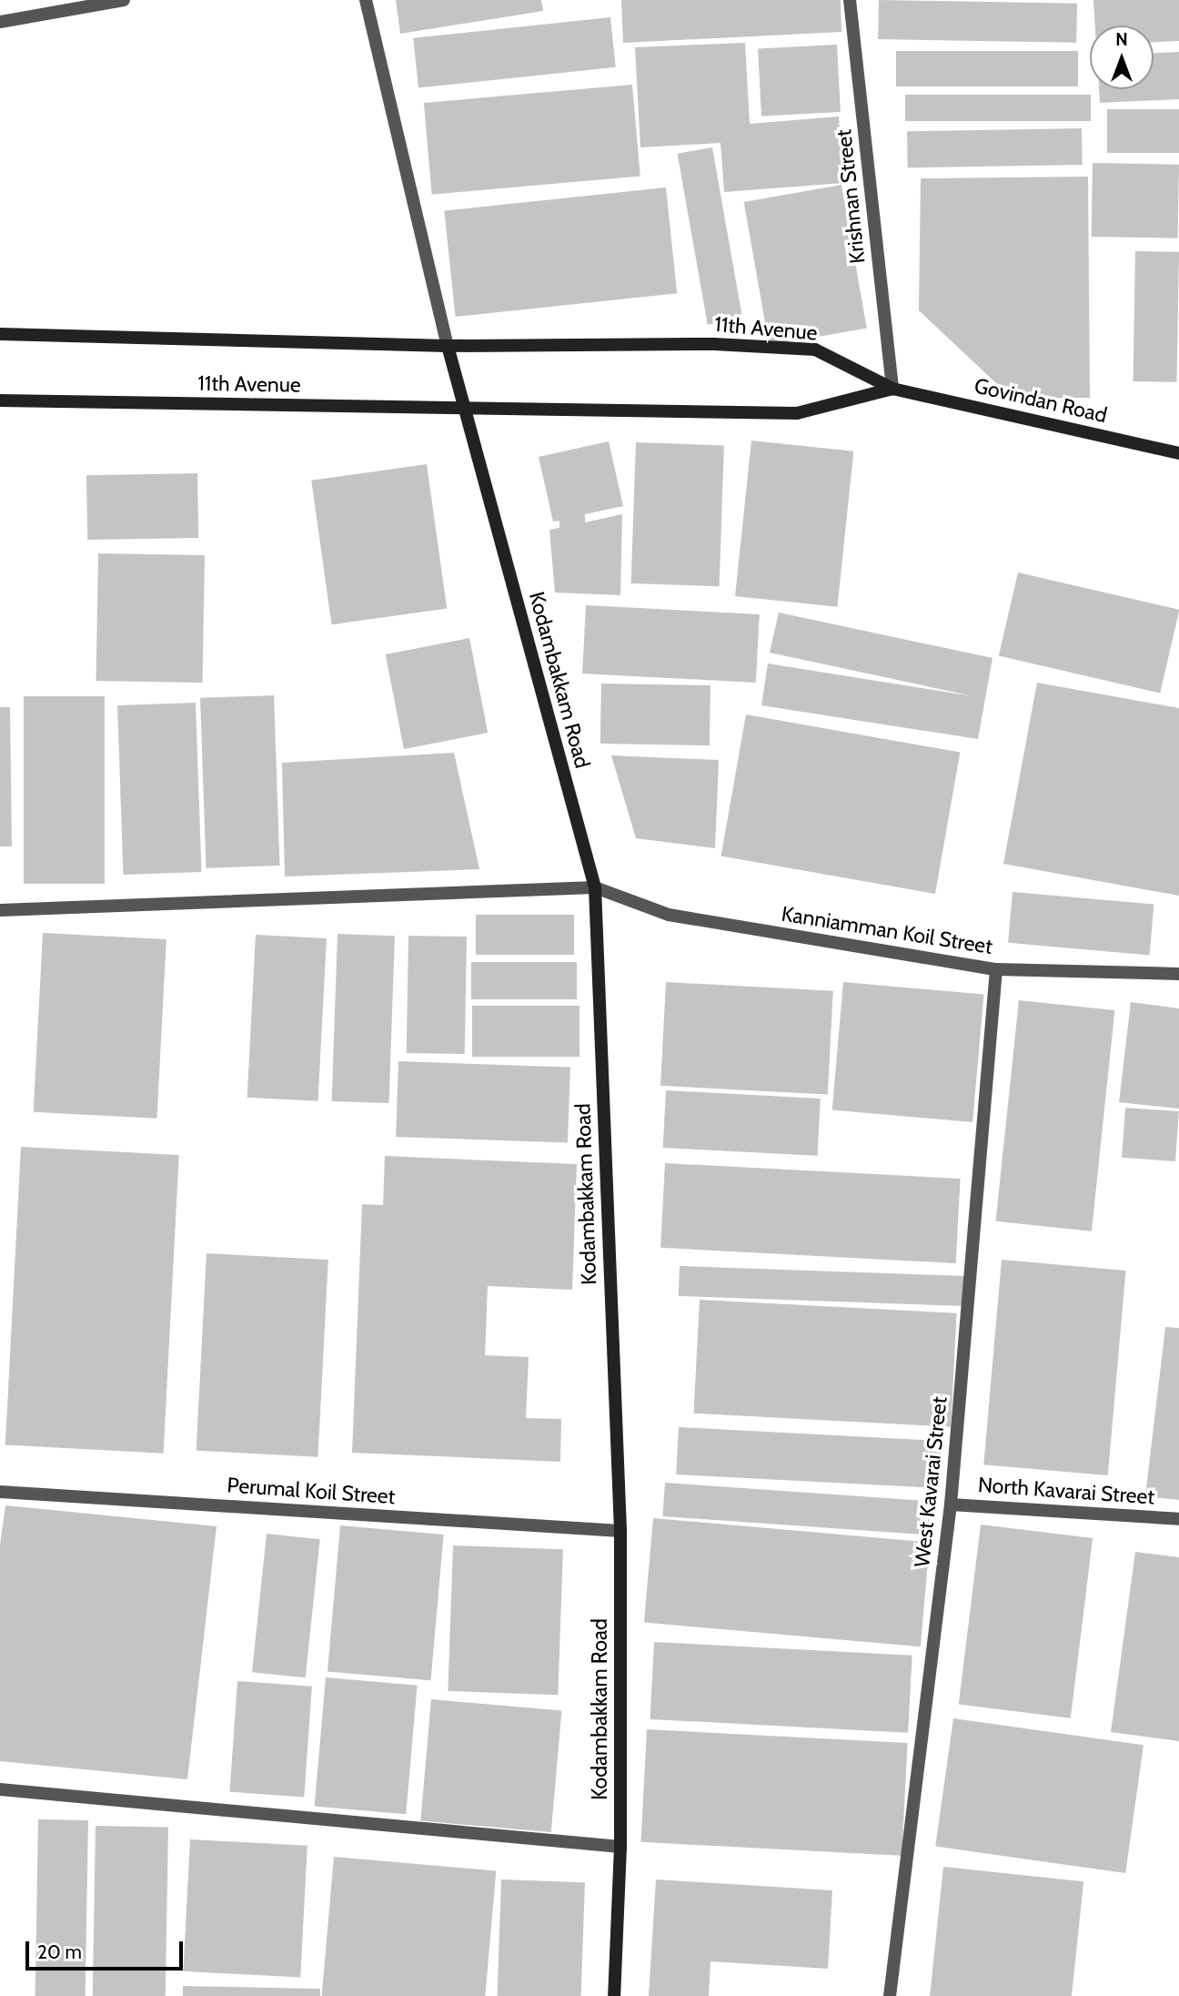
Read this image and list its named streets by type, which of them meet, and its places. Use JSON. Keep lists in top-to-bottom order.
{
  "streets": {
    "main road": ["11th Avenue", "Govindan Road", "Kodambakkam Road"],
    "street": [
      "Krishnan Street",
      "Kanniamman Koil Street",
      "West Kavarai Street",
      "Perumal Koil Street",
      "North Kavarai Street"
    ]
  },
  "crossings": [
    ["Krishnan Street", "11th Avenue"],
    ["Krishnan Street", "Govindan Road"],
    ["11th Avenue", "Govindan Road"],
    ["11th Avenue", "Kodambakkam Road"],
    ["Kodambakkam Road", "Kanniamman Koil Street"],
    ["Kodambakkam Road", "Perumal Koil Street"],
    ["Kanniamman Koil Street", "West Kavarai Street"],
    ["West Kavarai Street", "North Kavarai Street"]
  ],
  "scale_bar": "20 m",
  "north": "top"
}
